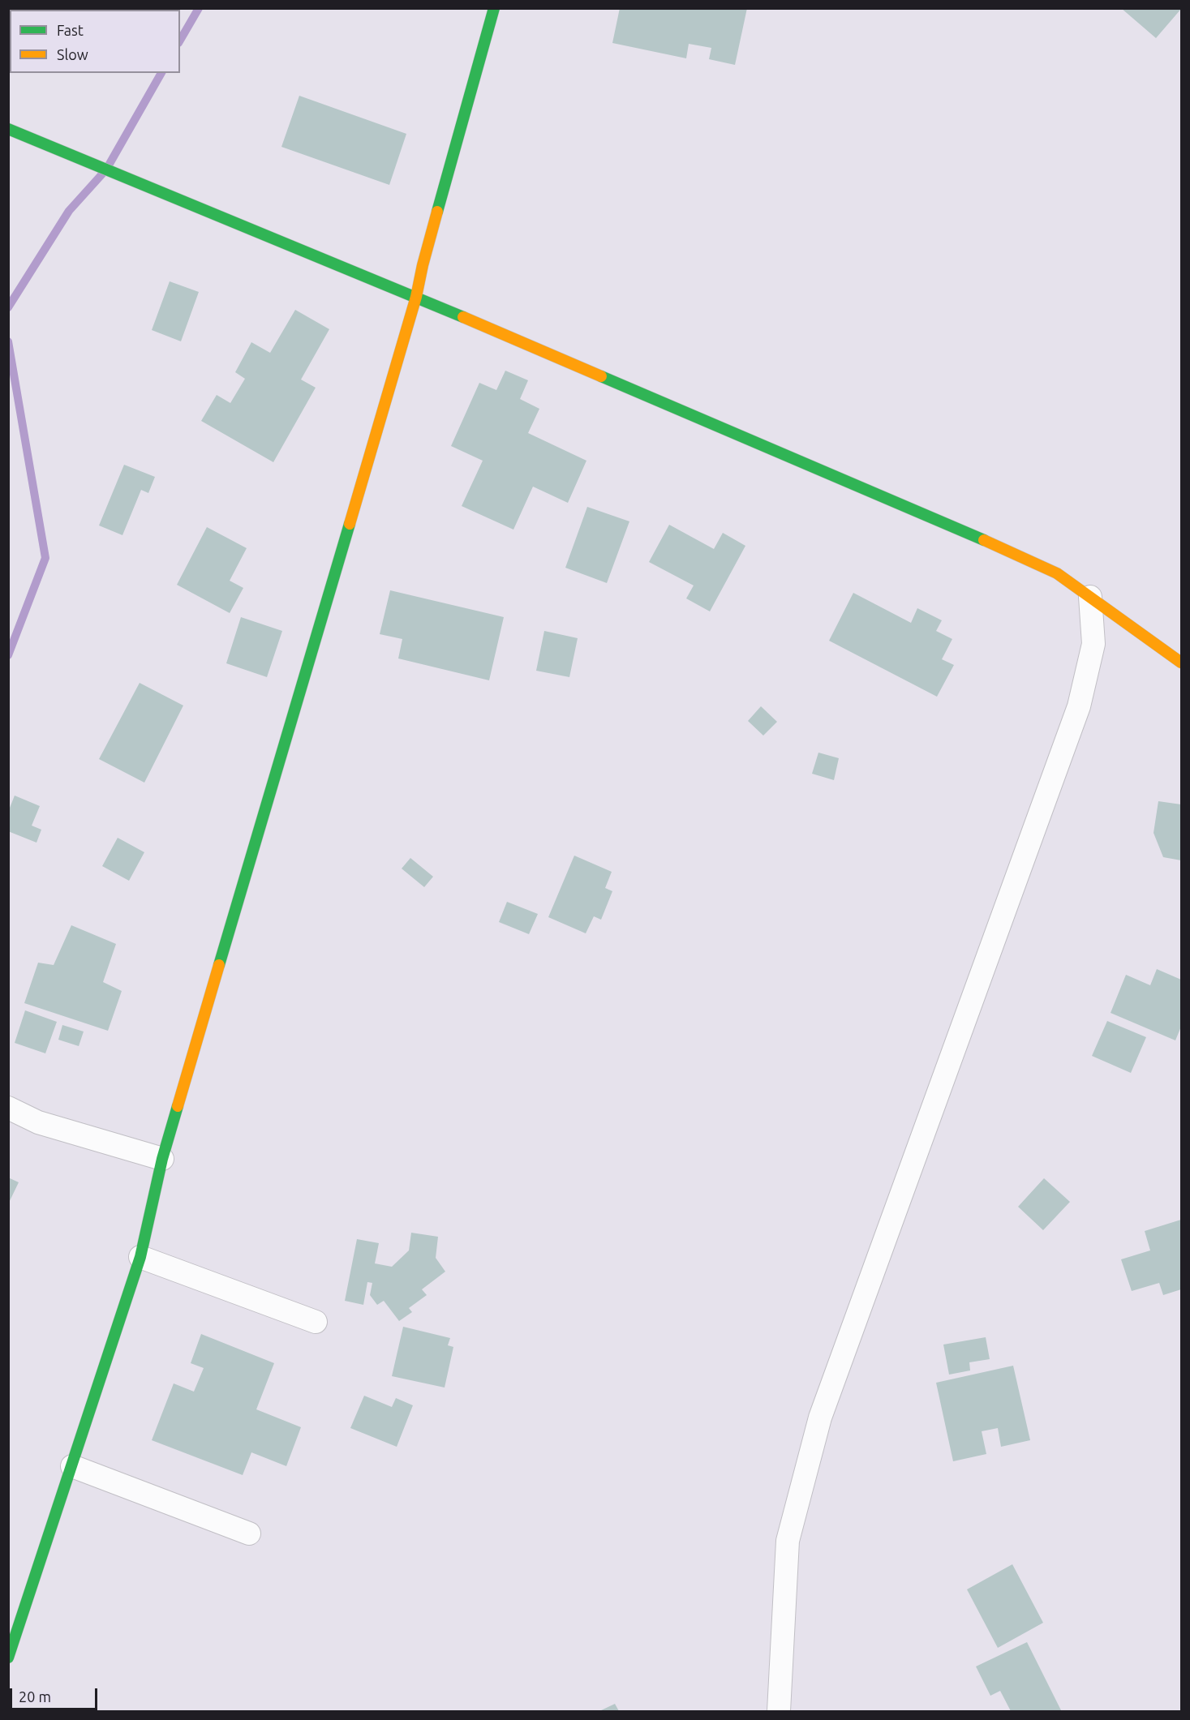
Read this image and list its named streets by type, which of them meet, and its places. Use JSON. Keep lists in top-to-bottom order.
{
  "legend": ["Fast", "Slow"],
  "scale_bar": "20 m"
}
